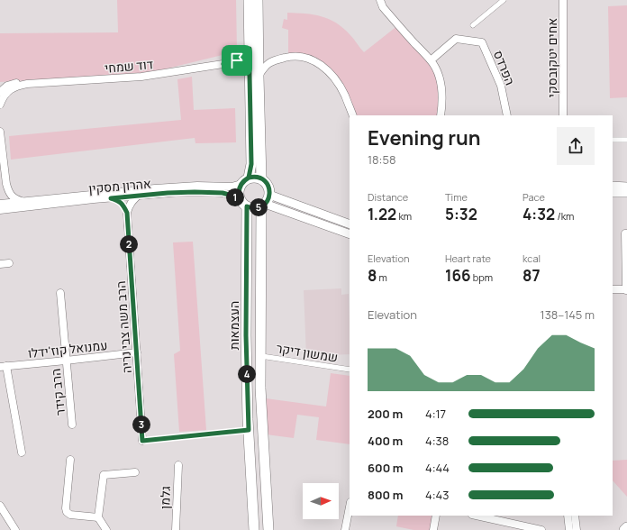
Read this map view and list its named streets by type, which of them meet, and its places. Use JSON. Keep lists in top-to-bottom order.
{
  "streets": {
    "main road": ["העצמאות"],
    "street": [
      "אחים יטקובסקי",
      "דוד שמחי",
      "הפרדס",
      "אהרון מסקין",
      "הרב משה צבי נריה",
      "עמנואל קוז'ידלו",
      "שמשון דיקר",
      "הרב קידר",
      "גלמן"
    ]
  },
  "crossings": [
    ["אהרון מסקין", "העצמאות"],
    ["הרב משה צבי נריה", "עמנואל קוז'ידלו"],
    ["עמנואל קוז'ידלו", "הרב קידר"]
  ],
  "north": "right",
  "page": {
    "heading": ["Evening run", "18:58"],
    "stats": [
      ["Distance", "1.22 km"],
      ["Time", "5:32"],
      ["Pace", "4:32 /km"],
      ["Elevation", "8 m"],
      ["Heart rate", "166 bpm"],
      ["kcal", "87"]
    ],
    "pins": [
      "1",
      "5",
      "2",
      "4",
      "3"
    ],
    "chart": ["Elevation", "138–145 m"],
    "list": [
      {
        "name": "200 m",
        "note": "4:17"
      },
      {
        "name": "400 m",
        "note": "4:38"
      },
      {
        "name": "600 m",
        "note": "4:44"
      },
      {
        "name": "800 m",
        "note": "4:43"
      }
    ]
  }
}
